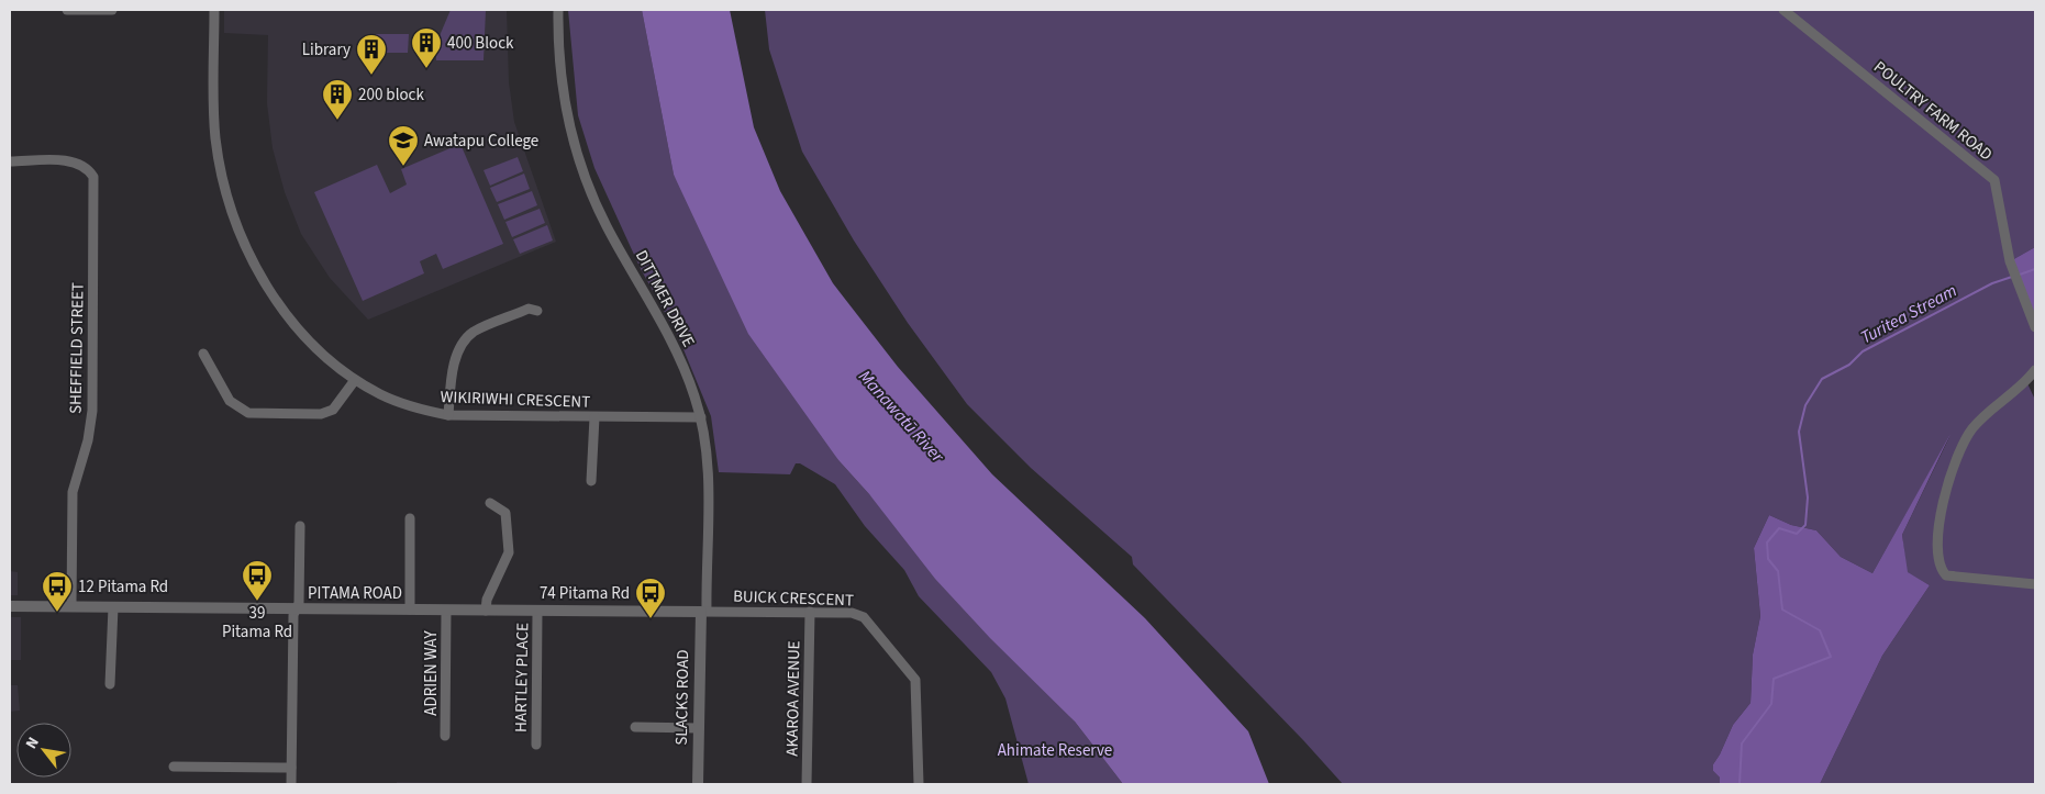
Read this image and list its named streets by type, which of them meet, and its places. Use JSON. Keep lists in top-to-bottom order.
{
  "streets": {
    "street": [
      "POULTRY FARM ROAD",
      "DITTMER DRIVE",
      "SHEFFIELD STREET",
      "WIKIRIWHI CRESCENT",
      "PITAMA ROAD",
      "BUICK CRESCENT",
      "ADRIEN WAY",
      "HARTLEY PLACE",
      "SLACKS ROAD",
      "AKAROA AVENUE"
    ]
  },
  "crossings": [
    ["DITTMER DRIVE", "WIKIRIWHI CRESCENT"],
    ["DITTMER DRIVE", "PITAMA ROAD"],
    ["DITTMER DRIVE", "BUICK CRESCENT"],
    ["DITTMER DRIVE", "SLACKS ROAD"],
    ["SHEFFIELD STREET", "PITAMA ROAD"],
    ["PITAMA ROAD", "BUICK CRESCENT"],
    ["PITAMA ROAD", "ADRIEN WAY"],
    ["PITAMA ROAD", "HARTLEY PLACE"],
    ["PITAMA ROAD", "SLACKS ROAD"],
    ["BUICK CRESCENT", "SLACKS ROAD"],
    ["BUICK CRESCENT", "AKAROA AVENUE"]
  ],
  "water": ["Turitea Stream", "Manawatū River"],
  "parks": ["Ahimate Reserve"],
  "places": {
    "building": ["400 Block", "Library", "200 block"],
    "school or university": ["Awatapu College"],
    "bus stop": ["39 Pitama Rd", "12 Pitama Rd", "74 Pitama Rd"]
  },
  "north": "top left"
}
